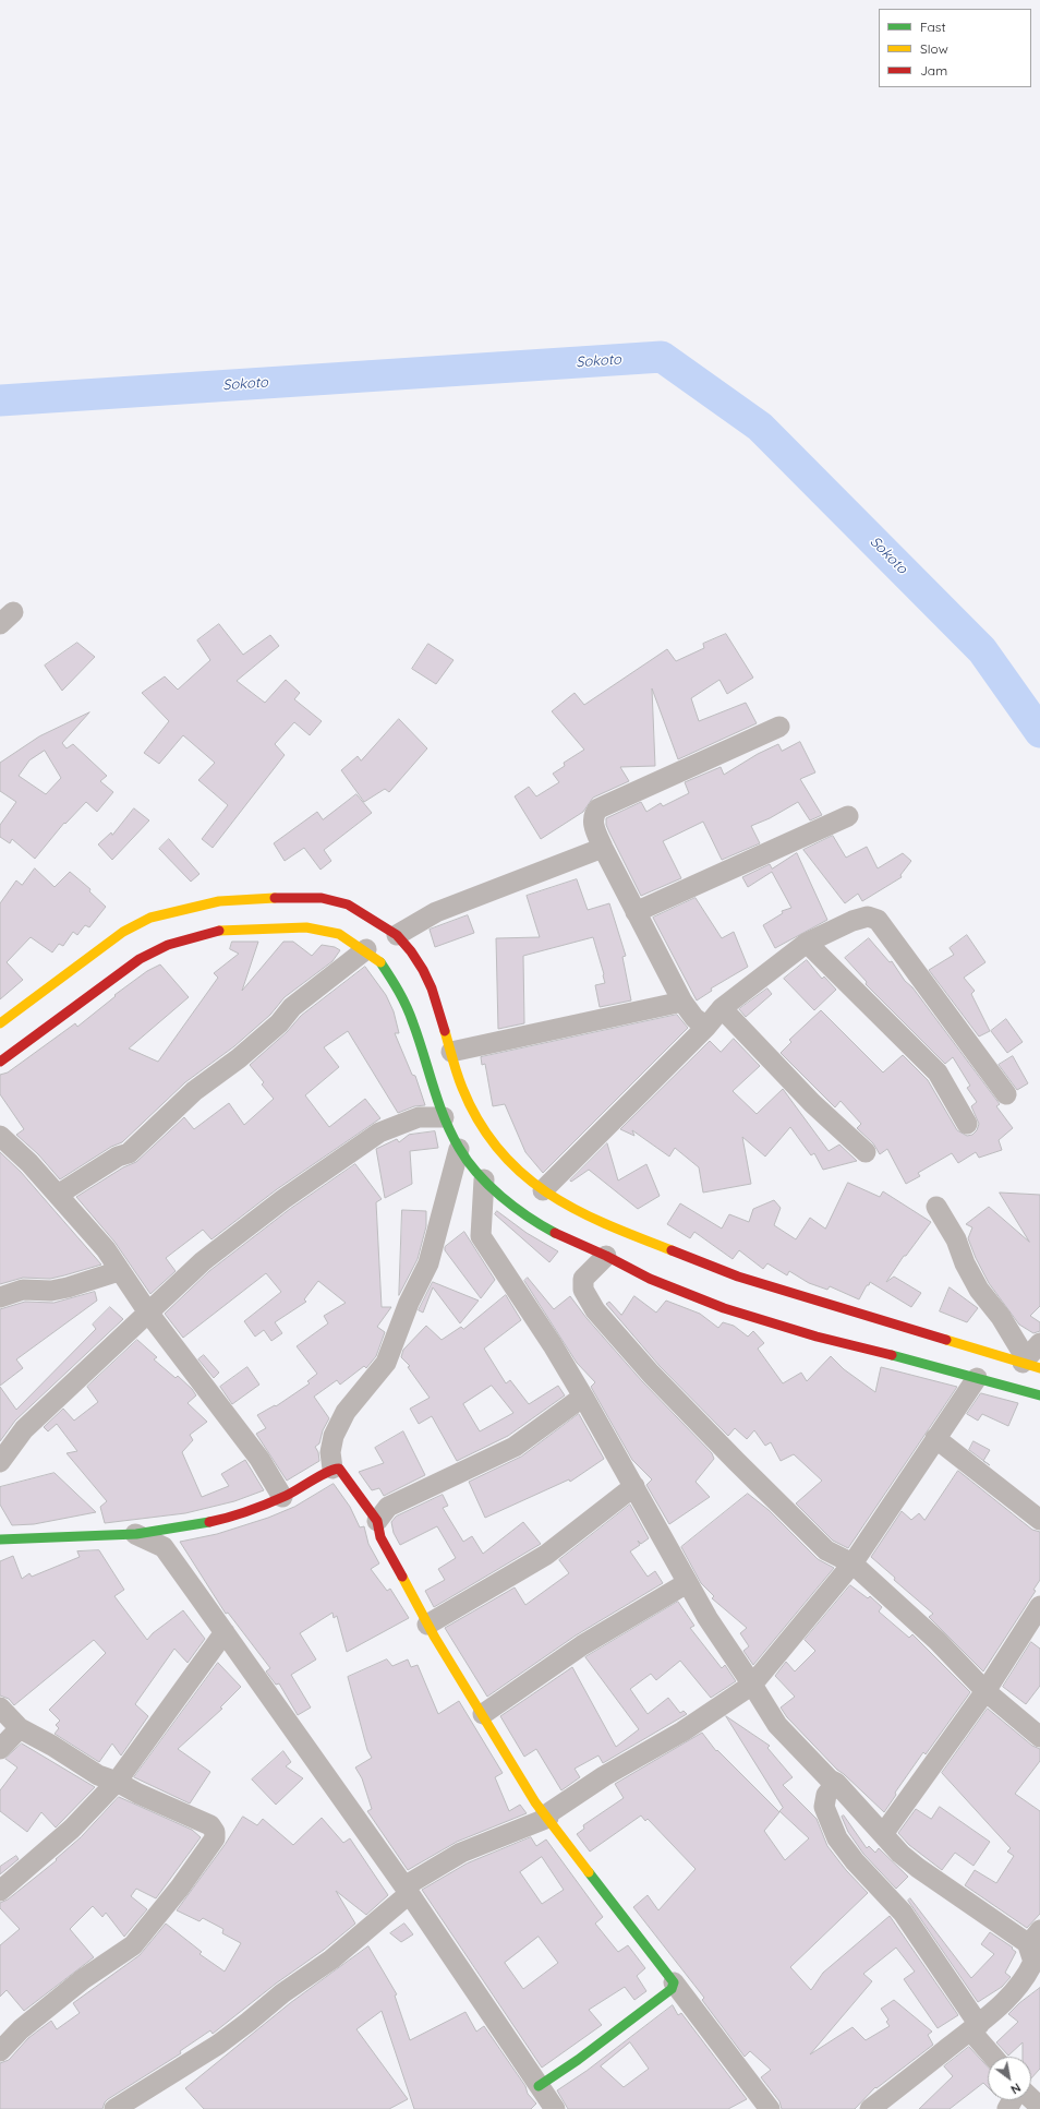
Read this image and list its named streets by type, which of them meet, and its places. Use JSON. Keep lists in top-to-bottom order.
{
  "water": ["Sokoto"],
  "legend": ["Fast", "Slow", "Jam"],
  "north": "bottom right"
}
